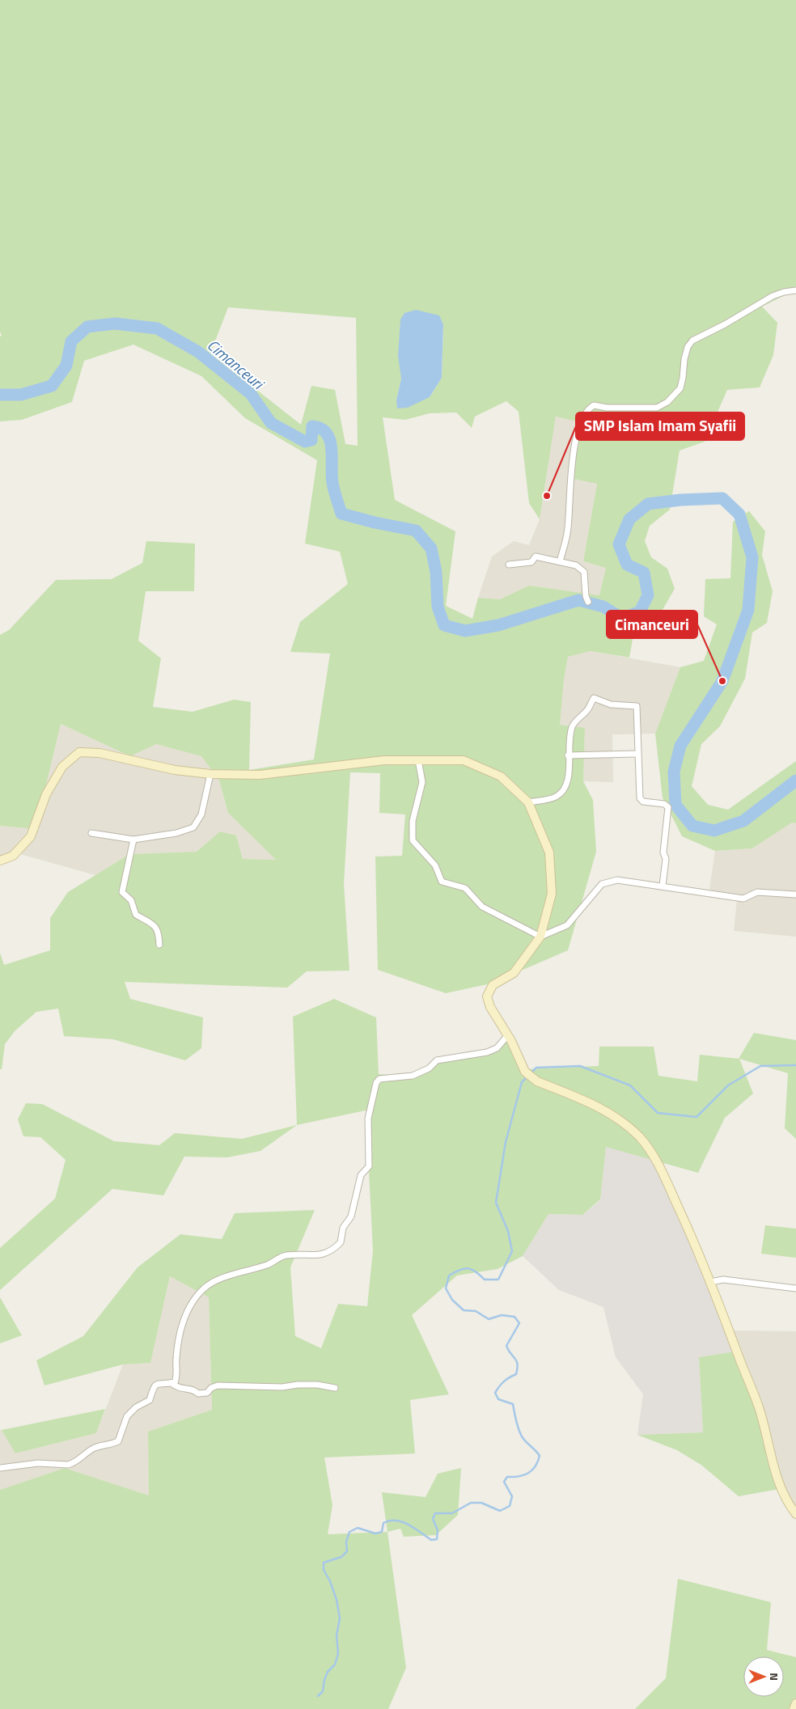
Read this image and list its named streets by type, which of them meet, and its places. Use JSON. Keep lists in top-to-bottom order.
{
  "water": ["Cimanceuri"],
  "places": ["SMP Islam Imam Syafii", "Cimanceuri"],
  "north": "right"
}
